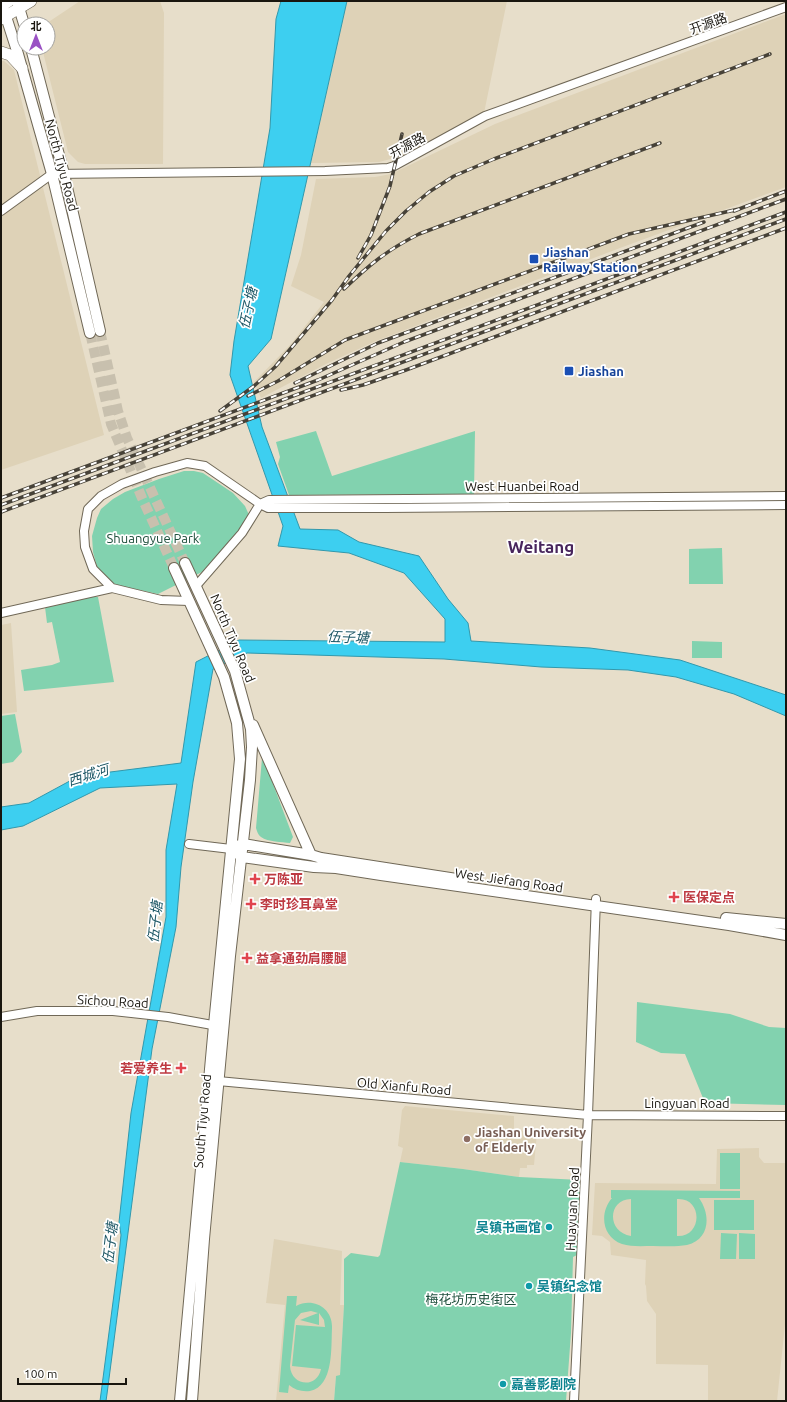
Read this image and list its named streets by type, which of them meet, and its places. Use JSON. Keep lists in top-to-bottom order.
{
  "streets": {
    "main road": ["North Tiyu Road", "West Jiefang Road", "South Tiyu Road"],
    "street": [
      "开源路",
      "West Huanbei Road",
      "Sichou Road",
      "Old Xianfu Road",
      "Lingyuan Road",
      "Huayuan Road"
    ]
  },
  "crossings": [
    ["开源路", "North Tiyu Road"],
    ["North Tiyu Road", "West Jiefang Road"],
    ["North Tiyu Road", "South Tiyu Road"],
    ["West Jiefang Road", "South Tiyu Road"],
    ["West Jiefang Road", "Huayuan Road"],
    ["Sichou Road", "South Tiyu Road"],
    ["Old Xianfu Road", "Lingyuan Road"],
    ["Old Xianfu Road", "South Tiyu Road"],
    ["Old Xianfu Road", "Huayuan Road"],
    ["Lingyuan Road", "Huayuan Road"]
  ],
  "districts": ["Weitang"],
  "water": ["伍子塘", "西城河"],
  "parks": ["Shuangyue Park", "梅花坊历史街区"],
  "places": {
    "transit": ["Jiashan Railway Station", "Jiashan"],
    "health": [
      "万陈亚",
      "医保定点",
      "李时珍耳鼻堂",
      "益拿通劲肩腰腿",
      "若爱养生"
    ],
    "other": [
      "Jiashan University of Elderly",
      "吴镇书画馆",
      "吴镇纪念馆",
      "嘉善影剧院"
    ]
  },
  "scale_bar": "100 m",
  "north": "top"
}
